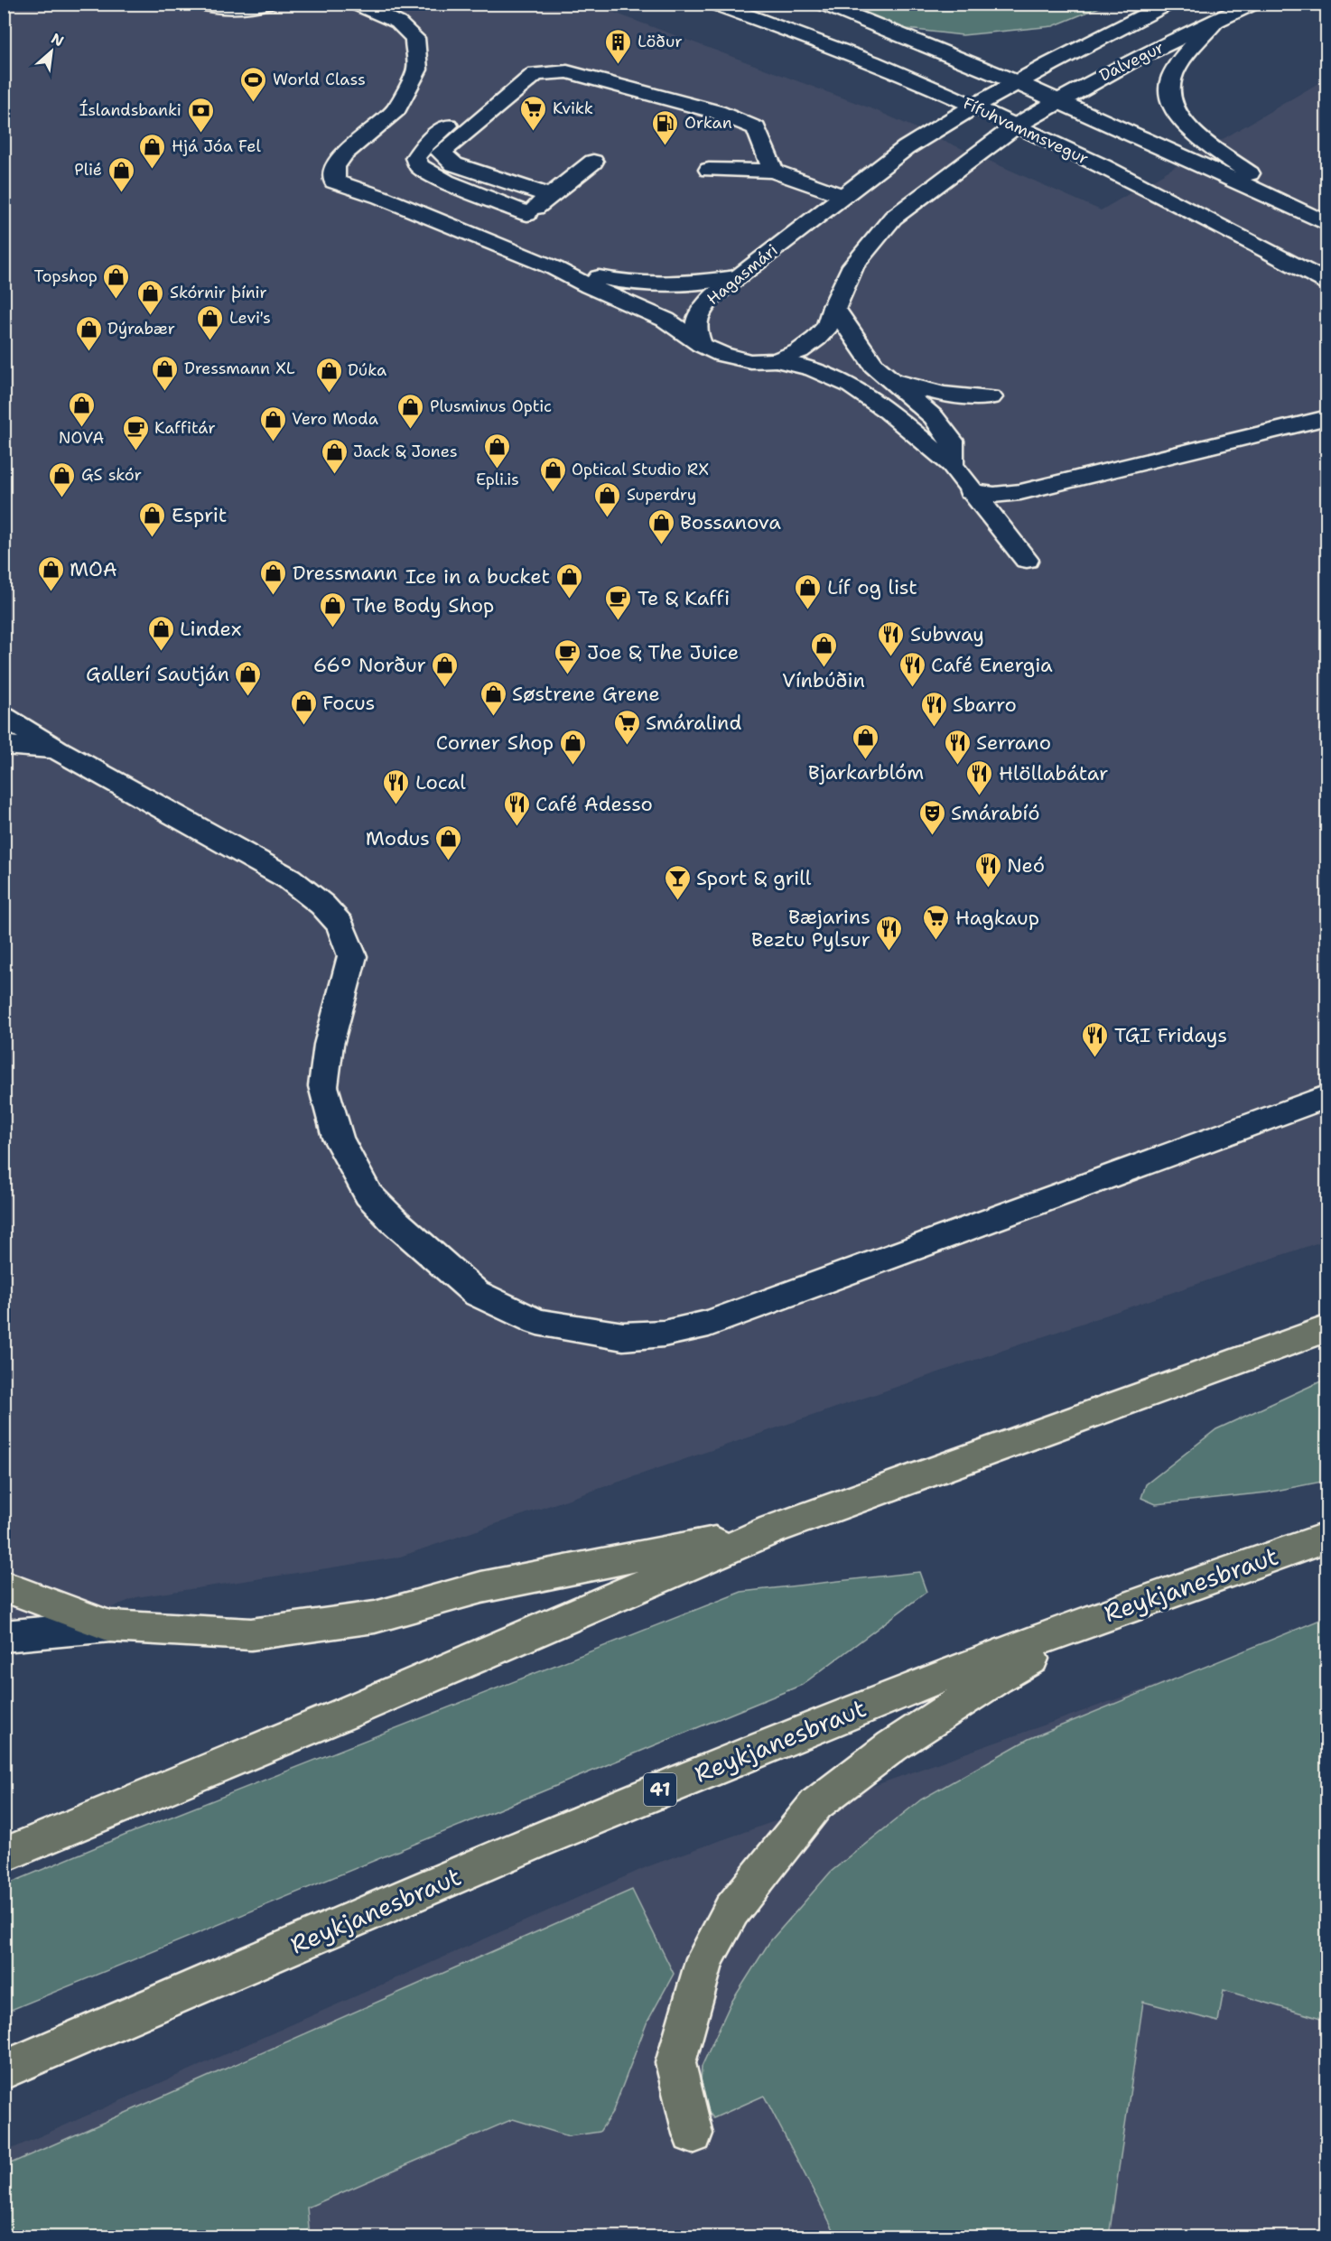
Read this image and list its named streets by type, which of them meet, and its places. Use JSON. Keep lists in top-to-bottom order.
{
  "streets": {
    "highway": ["Reykjanesbraut", "41"],
    "main road": ["Dalvegur", "Fífuhvammsvegur", "Hagasmári"]
  },
  "crossings": [
    ["Dalvegur", "Fífuhvammsvegur"],
    ["Dalvegur", "Hagasmári"],
    ["Fífuhvammsvegur", "Hagasmári"]
  ],
  "places": {
    "building": ["Löður"],
    "sports": ["World Class"],
    "supermarket": ["Kvikk", "Smáralind", "Hagkaup"],
    "bank": ["Íslandsbanki"],
    "fuel station": ["Orkan"],
    "shop": [
      "Hjá Jóa Fel",
      "Plié",
      "Topshop",
      "Skórnir þínir",
      "Levi's",
      "Dýrabær",
      "Dressmann XL",
      "Dúka",
      "NOVA",
      "Plusminus Optic",
      "Vero Moda",
      "Epli.is",
      "Jack & Jones",
      "Optical Studio RX",
      "GS skór",
      "Superdry",
      "Esprit",
      "Bossanova",
      "MOA",
      "Dressmann",
      "Ice in a bucket",
      "Líf og list",
      "The Body Shop",
      "Lindex",
      "Vínbúðin",
      "66° Norður",
      "Gallerí Sautján",
      "Søstrene Grene",
      "Focus",
      "Bjarkarblóm",
      "Corner Shop",
      "Modus"
    ],
    "cafe": ["Kaffitár", "Te & Kaffi", "Joe & The Juice"],
    "restaurant": [
      "Subway",
      "Café Energia",
      "Sbarro",
      "Serrano",
      "Hlöllabátar",
      "Local",
      "Café Adesso",
      "Neó",
      "Bæjarins Beztu Pylsur",
      "TGI Fridays"
    ],
    "theatre": ["Smárabíó"],
    "bar": ["Sport & grill"]
  },
  "north": "top right"
}
